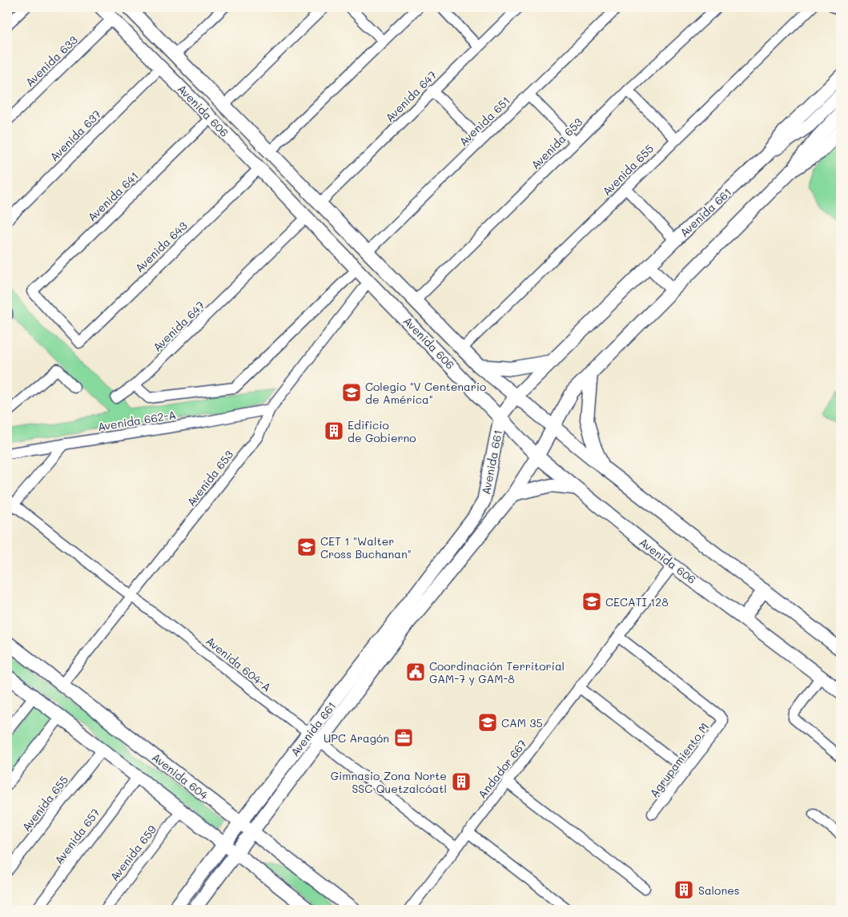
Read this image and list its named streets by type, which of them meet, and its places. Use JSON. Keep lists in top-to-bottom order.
{
  "streets": {
    "street": [
      "Avenida 633",
      "Avenida 647",
      "Avenida 606",
      "Avenida 651",
      "Avenida 637",
      "Avenida 653",
      "Avenida 655",
      "Avenida 641",
      "Avenida 661",
      "Avenida 643",
      "Avenida 662-A",
      "Avenida 604-A",
      "Agrupamiento M",
      "Andador 667",
      "Avenida 604",
      "Avenida 657",
      "Avenida 659"
    ]
  },
  "crossings": [
    ["Avenida 633", "Avenida 606"],
    ["Avenida 647", "Avenida 606"],
    ["Avenida 606", "Avenida 651"],
    ["Avenida 606", "Avenida 637"],
    ["Avenida 606", "Avenida 653"],
    ["Avenida 606", "Avenida 655"],
    ["Avenida 606", "Avenida 641"],
    ["Avenida 606", "Avenida 661"],
    ["Avenida 606", "Avenida 643"],
    ["Avenida 606", "Andador 667"],
    ["Avenida 653", "Avenida 662-A"],
    ["Avenida 653", "Avenida 604-A"],
    ["Avenida 653", "Avenida 604"],
    ["Avenida 641", "Avenida 643"],
    ["Avenida 661", "Avenida 604-A"],
    ["Avenida 661", "Avenida 604"],
    ["Avenida 604-A", "Andador 667"],
    ["Agrupamiento M", "Andador 667"]
  ],
  "places": {
    "school or university": [
      "Colegio \"V Centenario de América\"",
      "CET 1 \"Walter Cross Buchanan\"",
      "CECATI 128",
      "CAM 35"
    ],
    "building": ["Edificio de Gobierno", "Gimnasio Zona Norte SSC Quetzalcóatl", "Salones"],
    "public building": ["Coordinación Territorial GAM-7 y GAM-8"],
    "office": ["UPC Aragón"]
  }
}
